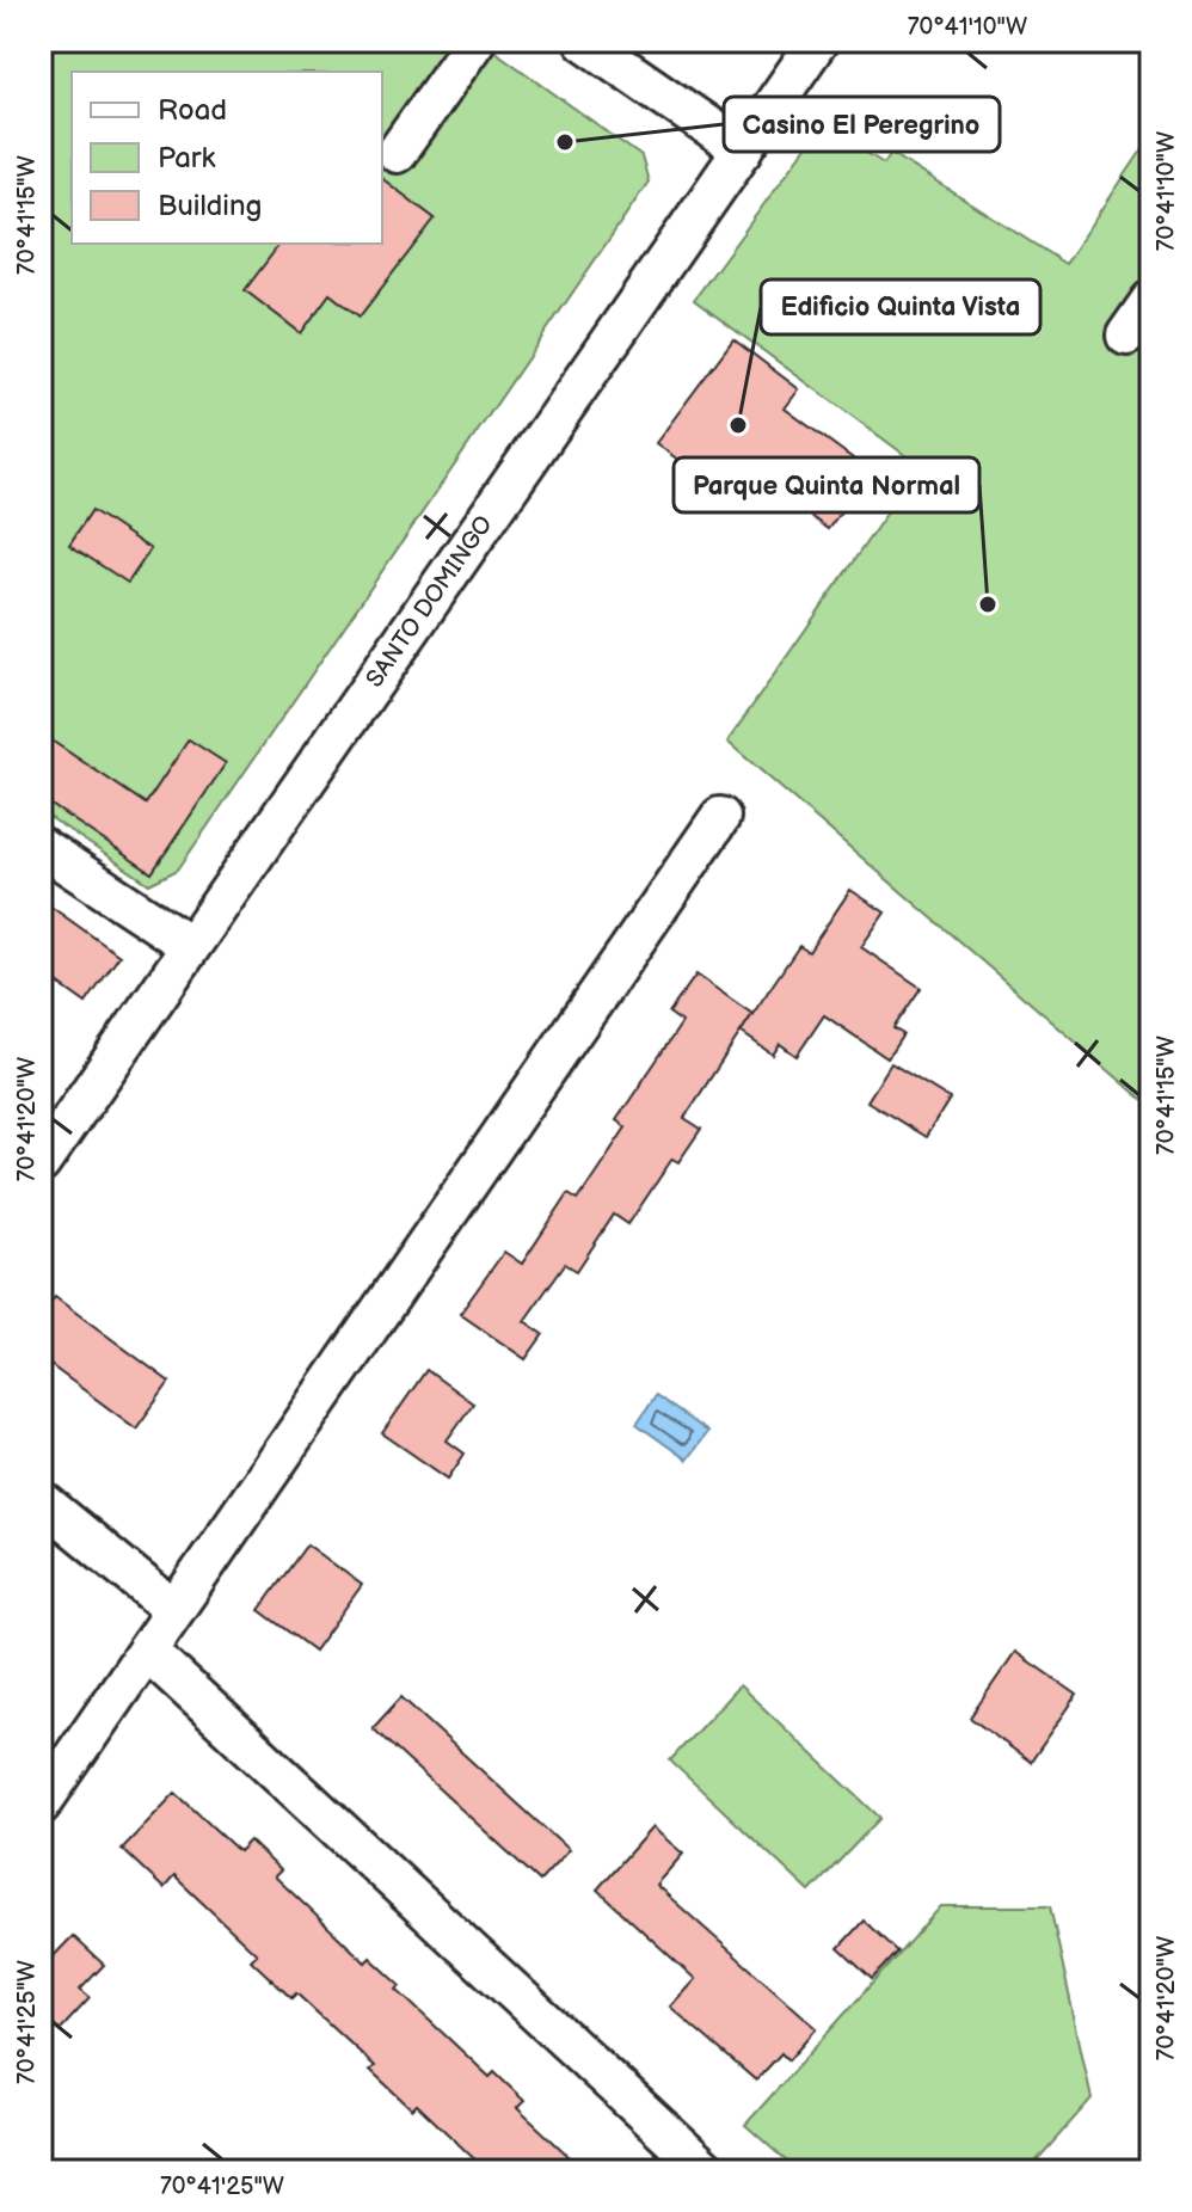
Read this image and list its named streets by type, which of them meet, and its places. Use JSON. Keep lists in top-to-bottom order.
{
  "streets": {
    "street": ["SANTO DOMINGO"]
  },
  "places": ["Casino El Peregrino", "Edificio Quinta Vista", "Parque Quinta Normal"],
  "legend": ["Road", "Park", "Building"],
  "coordinates": [
    "70°41'10\"W",
    "70°41'15\"W",
    "70°41'20\"W",
    "70°41'25\"W"
  ]
}
